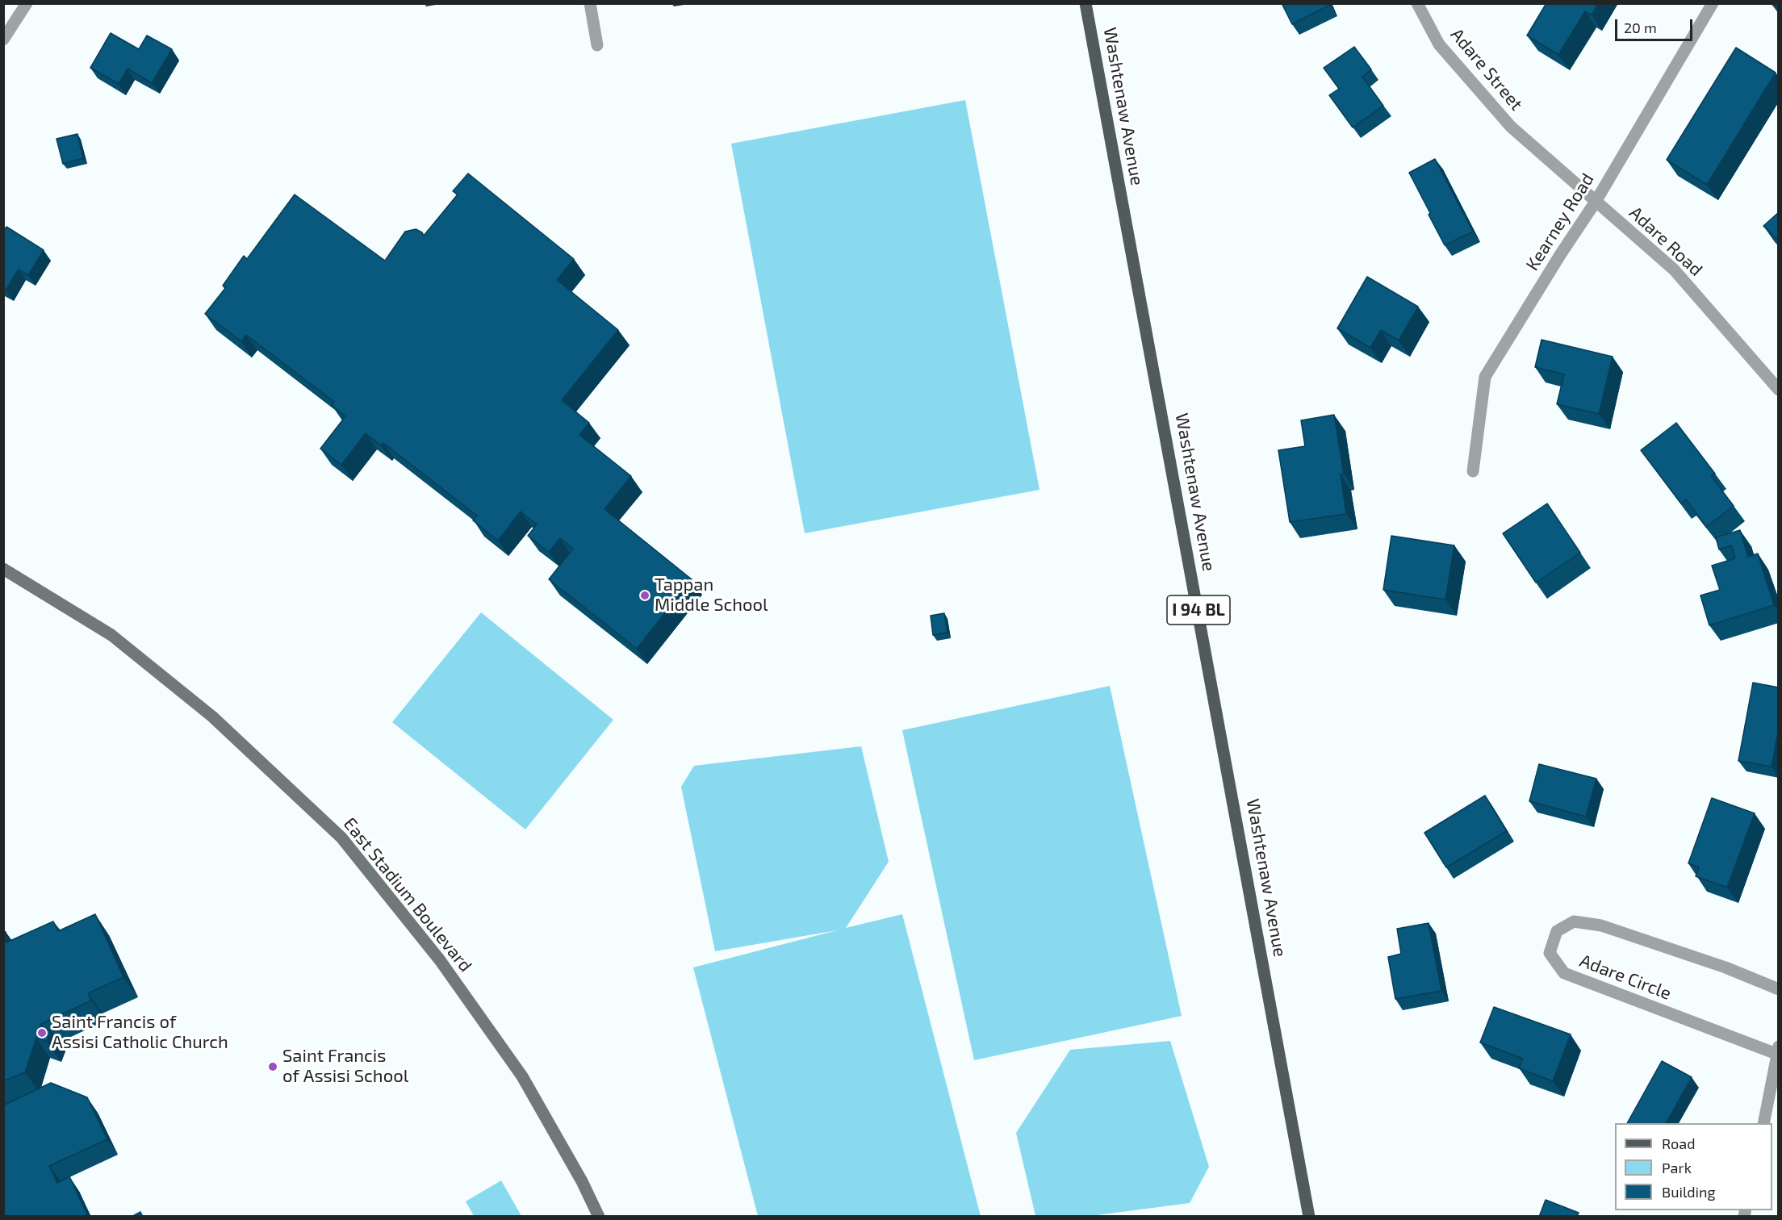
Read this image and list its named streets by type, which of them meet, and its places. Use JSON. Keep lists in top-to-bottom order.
{
  "streets": {
    "main road": ["Washtenaw Avenue", "I 94 BL", "East Stadium Boulevard"],
    "street": [
      "Adare Street",
      "Kearney Road",
      "Adare Road",
      "Adare Circle"
    ]
  },
  "crossings": [
    ["Adare Street", "Adare Road"],
    ["Kearney Road", "Adare Road"]
  ],
  "places": ["Tappan Middle School", "Saint Francis of Assisi Catholic Church", "Saint Francis of Assisi School"],
  "legend": ["Road", "Park", "Building"],
  "scale_bar": "20 m"
}
